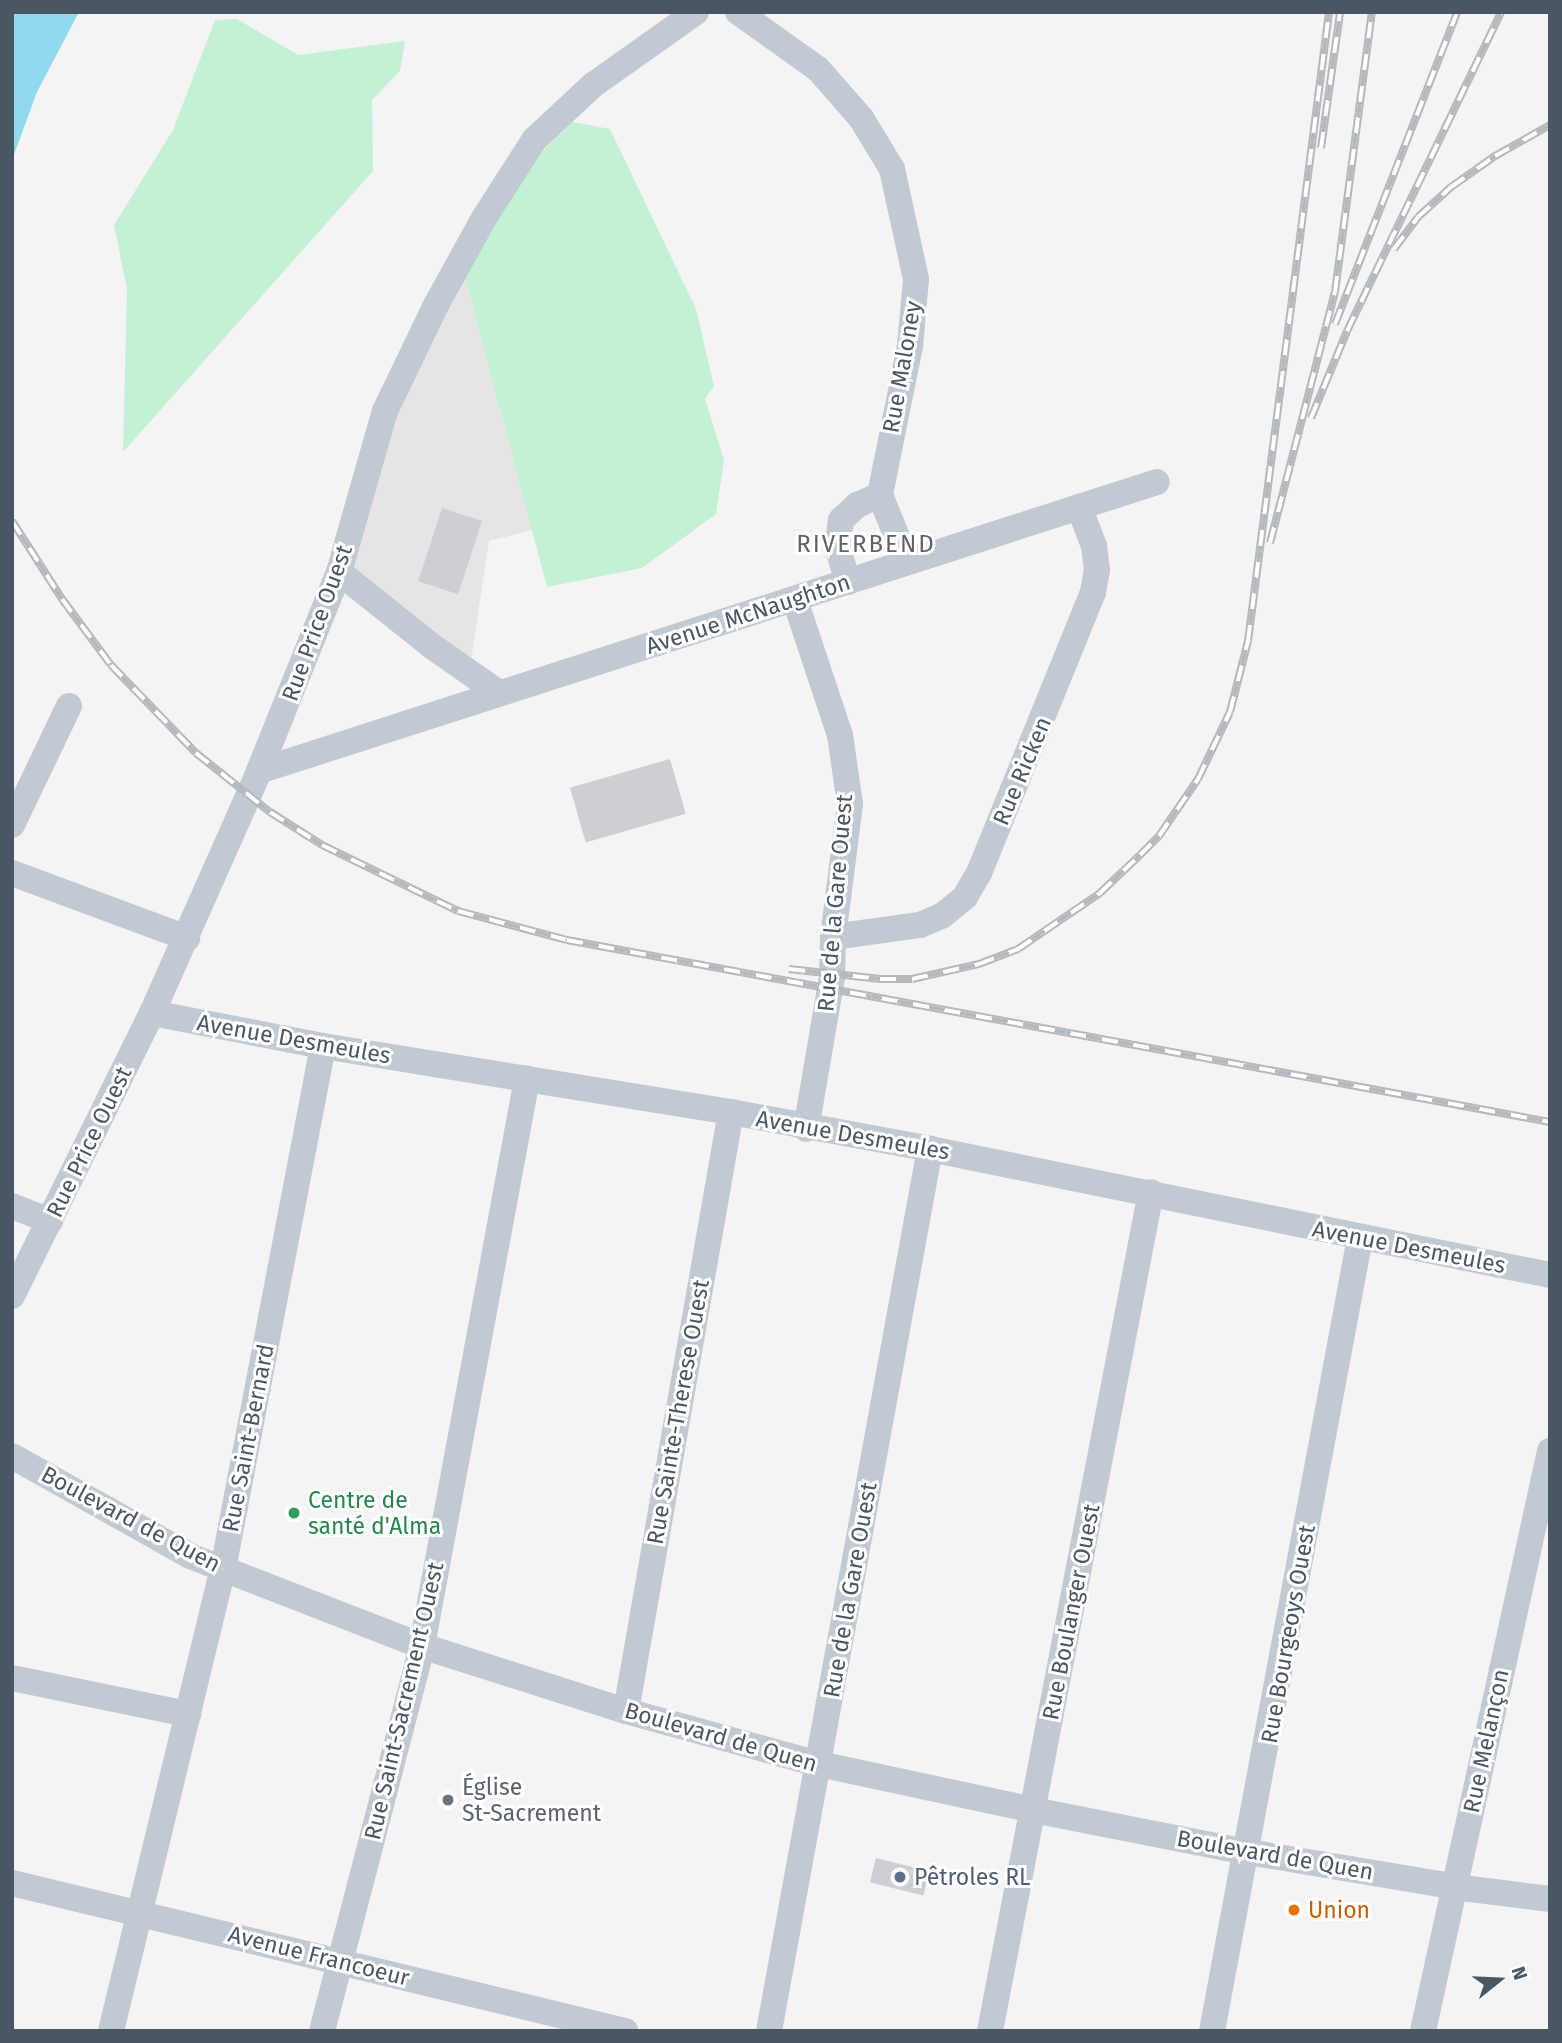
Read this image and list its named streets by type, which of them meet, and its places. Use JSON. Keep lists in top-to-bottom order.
{
  "streets": {
    "street": [
      "Rue Maloney",
      "Avenue McNaughton",
      "Rue Price Ouest",
      "Rue Ricken",
      "Rue de la Gare Ouest",
      "Avenue Desmeules",
      "Rue Sainte-Therese Ouest",
      "Rue Saint-Bernard",
      "Boulevard de Quen",
      "Rue Boulanger Ouest",
      "Rue Bourgeoys Ouest",
      "Rue Saint-Sacrement Ouest",
      "Rue Melançon",
      "Avenue Francoeur"
    ]
  },
  "crossings": [
    ["Avenue McNaughton", "Rue Price Ouest"],
    ["Avenue McNaughton", "Rue Ricken"],
    ["Avenue McNaughton", "Rue de la Gare Ouest"],
    ["Rue Price Ouest", "Avenue Desmeules"],
    ["Rue Ricken", "Rue de la Gare Ouest"],
    ["Rue de la Gare Ouest", "Avenue Desmeules"],
    ["Rue de la Gare Ouest", "Boulevard de Quen"],
    ["Avenue Desmeules", "Rue Sainte-Therese Ouest"],
    ["Avenue Desmeules", "Rue Saint-Bernard"],
    ["Avenue Desmeules", "Rue Boulanger Ouest"],
    ["Avenue Desmeules", "Rue Bourgeoys Ouest"],
    ["Avenue Desmeules", "Rue Saint-Sacrement Ouest"],
    ["Rue Sainte-Therese Ouest", "Boulevard de Quen"],
    ["Rue Saint-Bernard", "Boulevard de Quen"],
    ["Rue Saint-Bernard", "Avenue Francoeur"],
    ["Boulevard de Quen", "Rue Boulanger Ouest"],
    ["Boulevard de Quen", "Rue Bourgeoys Ouest"],
    ["Boulevard de Quen", "Rue Saint-Sacrement Ouest"],
    ["Boulevard de Quen", "Rue Melançon"],
    ["Rue Saint-Sacrement Ouest", "Avenue Francoeur"]
  ],
  "districts": ["RIVERBEND"],
  "places": [
    "Centre de santé d'Alma",
    "Église St-Sacrement",
    "Pêtroles RL",
    "Union"
  ],
  "north": "right"
}
